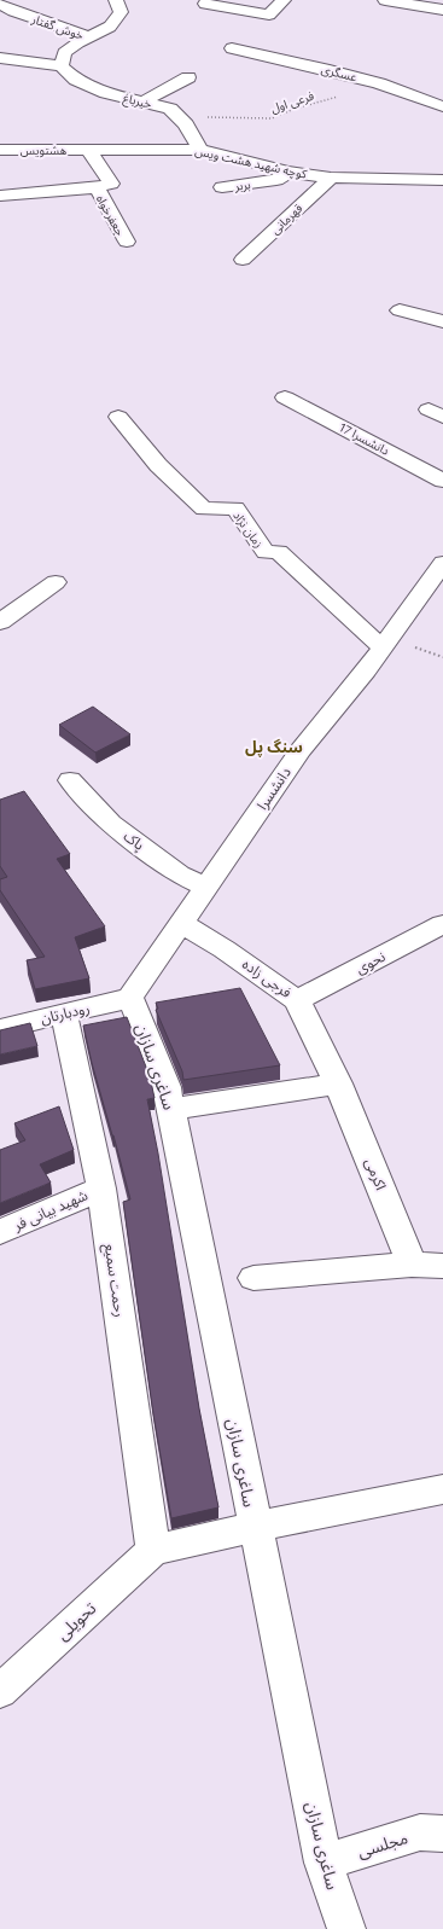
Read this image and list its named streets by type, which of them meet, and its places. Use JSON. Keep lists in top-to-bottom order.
{
  "streets": {
    "street": [
      "خوش گفتار",
      "عسگری",
      "خیرباغ",
      "هشتویس",
      "کوچه شهید هشت ویس",
      "بربر",
      "جعفرخواه",
      "قهرمانی",
      "دانشسرا 17",
      "زمان نژاد",
      "دانشسرا",
      "پاک",
      "نحوی",
      "فرجی زاده",
      "رودبارتان",
      "ساغری سازان",
      "اکرمی",
      "شهید بیانی فر",
      "رحمت سمیع",
      "تحویلی",
      "مجلسی"
    ],
    "path": ["فرعی اول"]
  },
  "crossings": [
    ["عسگری", "فرعی اول"],
    ["خیرباغ", "فرعی اول"],
    ["خیرباغ", "کوچه شهید هشت ویس"],
    ["هشتویس", "کوچه شهید هشت ویس"],
    ["کوچه شهید هشت ویس", "بربر"],
    ["کوچه شهید هشت ویس", "قهرمانی"],
    ["زمان نژاد", "دانشسرا"],
    ["دانشسرا", "پاک"],
    ["دانشسرا", "فرجی زاده"],
    ["دانشسرا", "رودبارتان"],
    ["دانشسرا", "ساغری سازان"],
    ["نحوی", "فرجی زاده"],
    ["فرجی زاده", "اکرمی"],
    ["رودبارتان", "ساغری سازان"],
    ["رودبارتان", "رحمت سمیع"],
    ["ساغری سازان", "مجلسی"],
    ["شهید بیانی فر", "رحمت سمیع"],
    ["رحمت سمیع", "تحویلی"]
  ],
  "districts": ["سنگ پل"]
}
